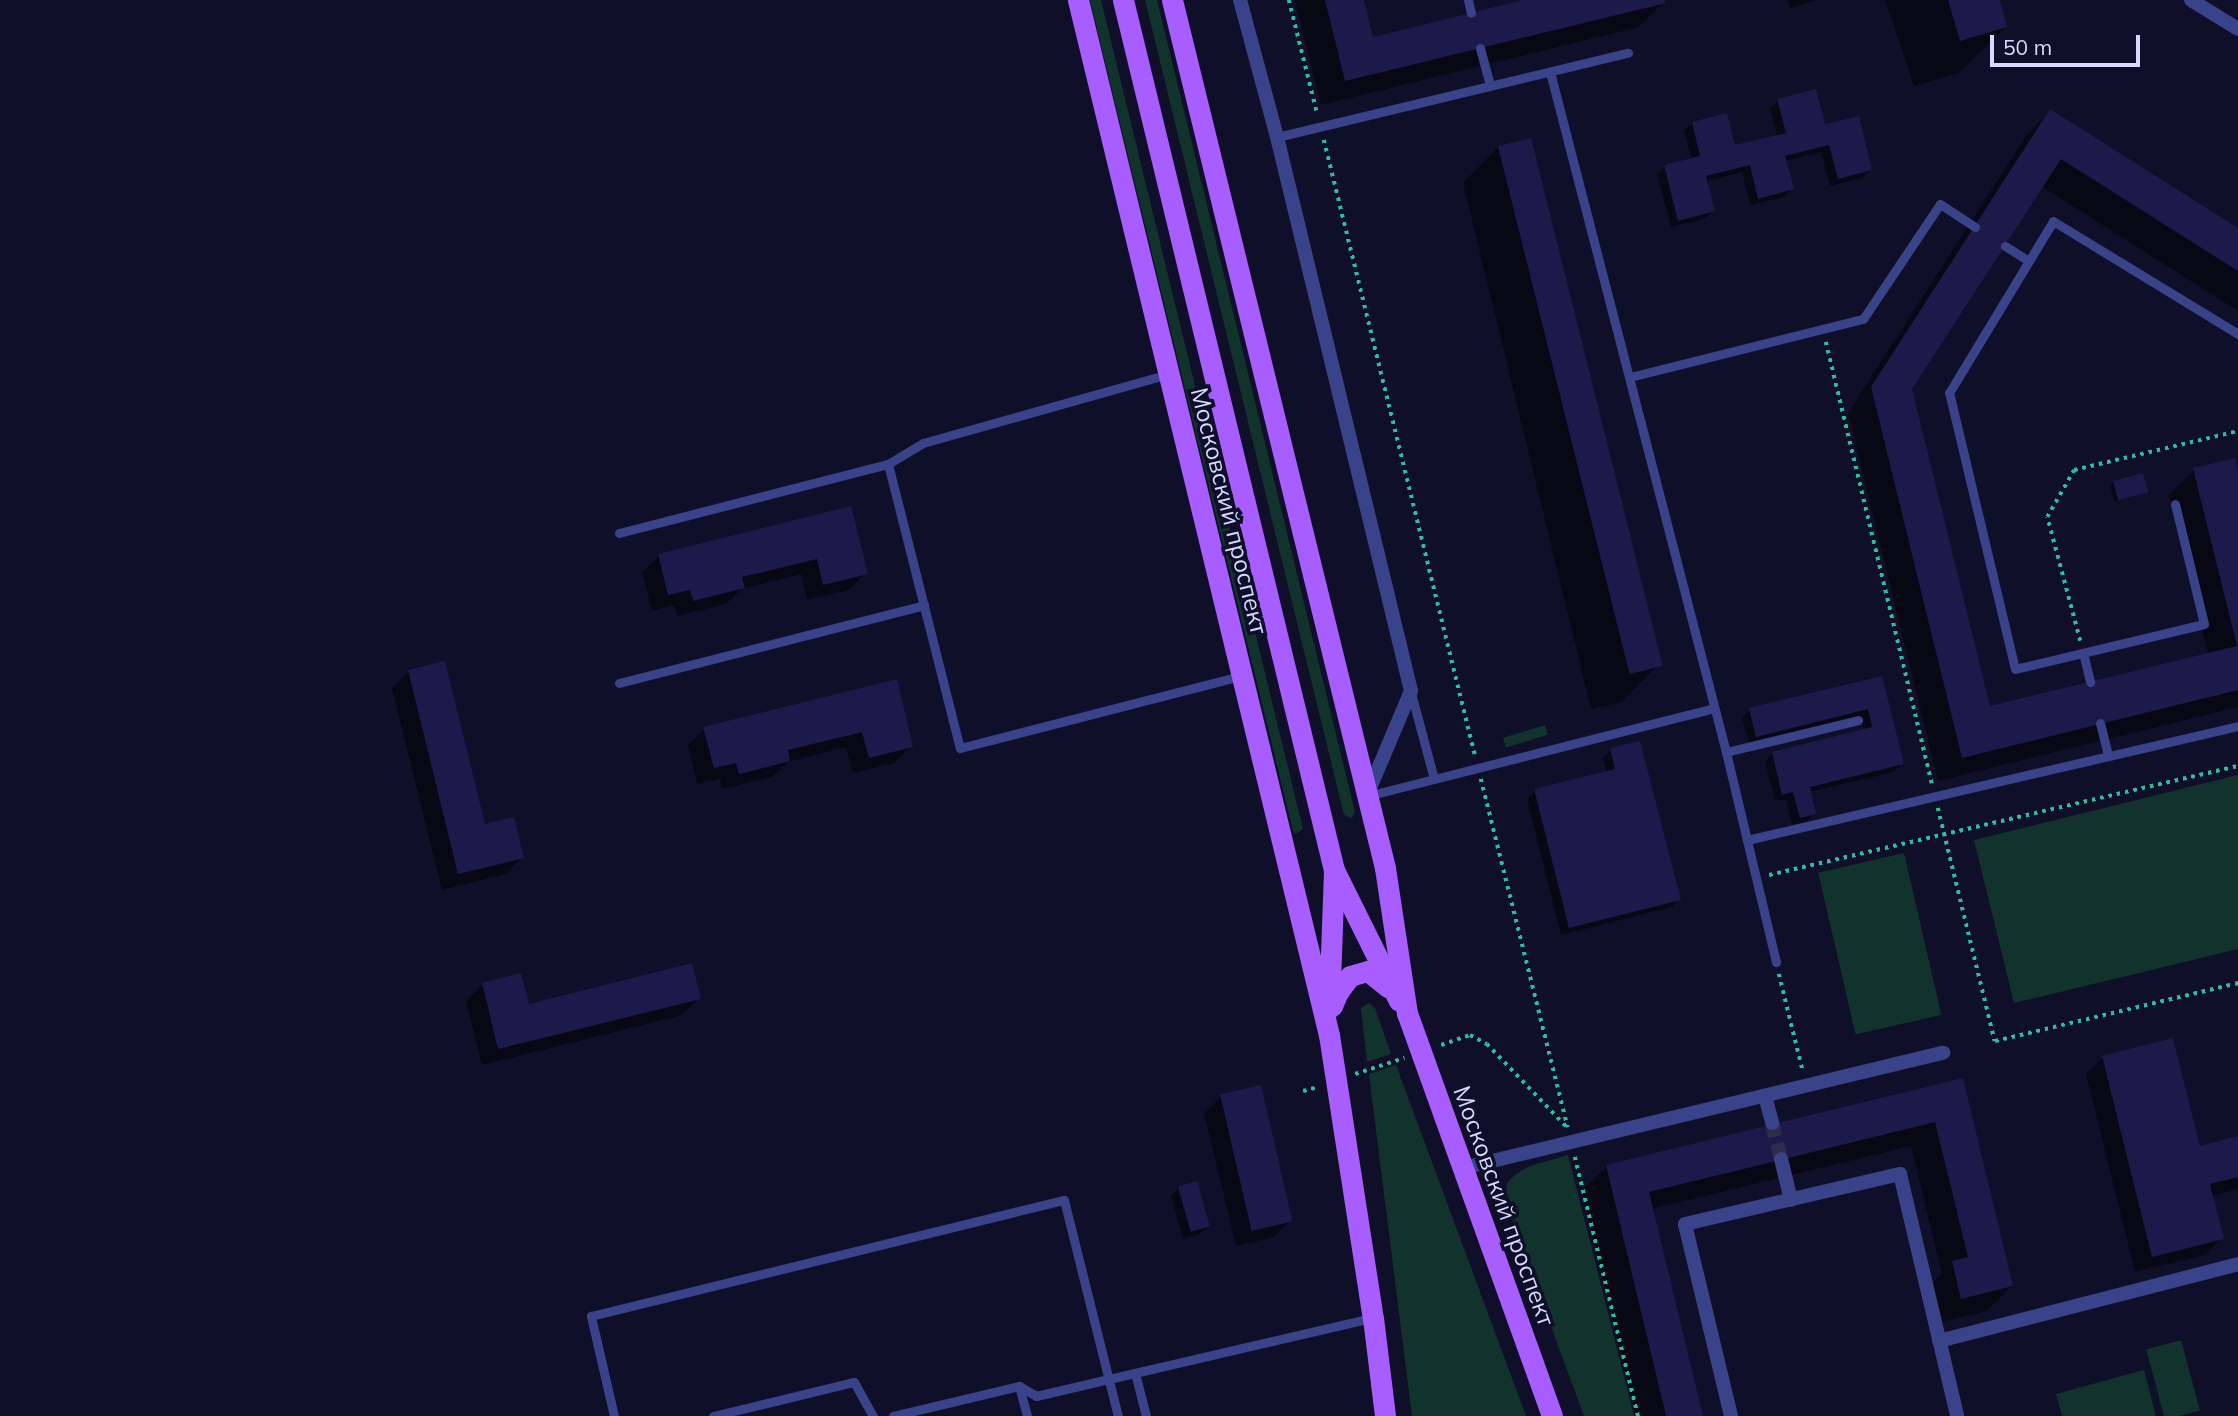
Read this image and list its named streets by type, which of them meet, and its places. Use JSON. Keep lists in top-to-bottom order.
{
  "streets": {
    "main road": ["Московский проспект"]
  },
  "scale_bar": "50 m"
}
